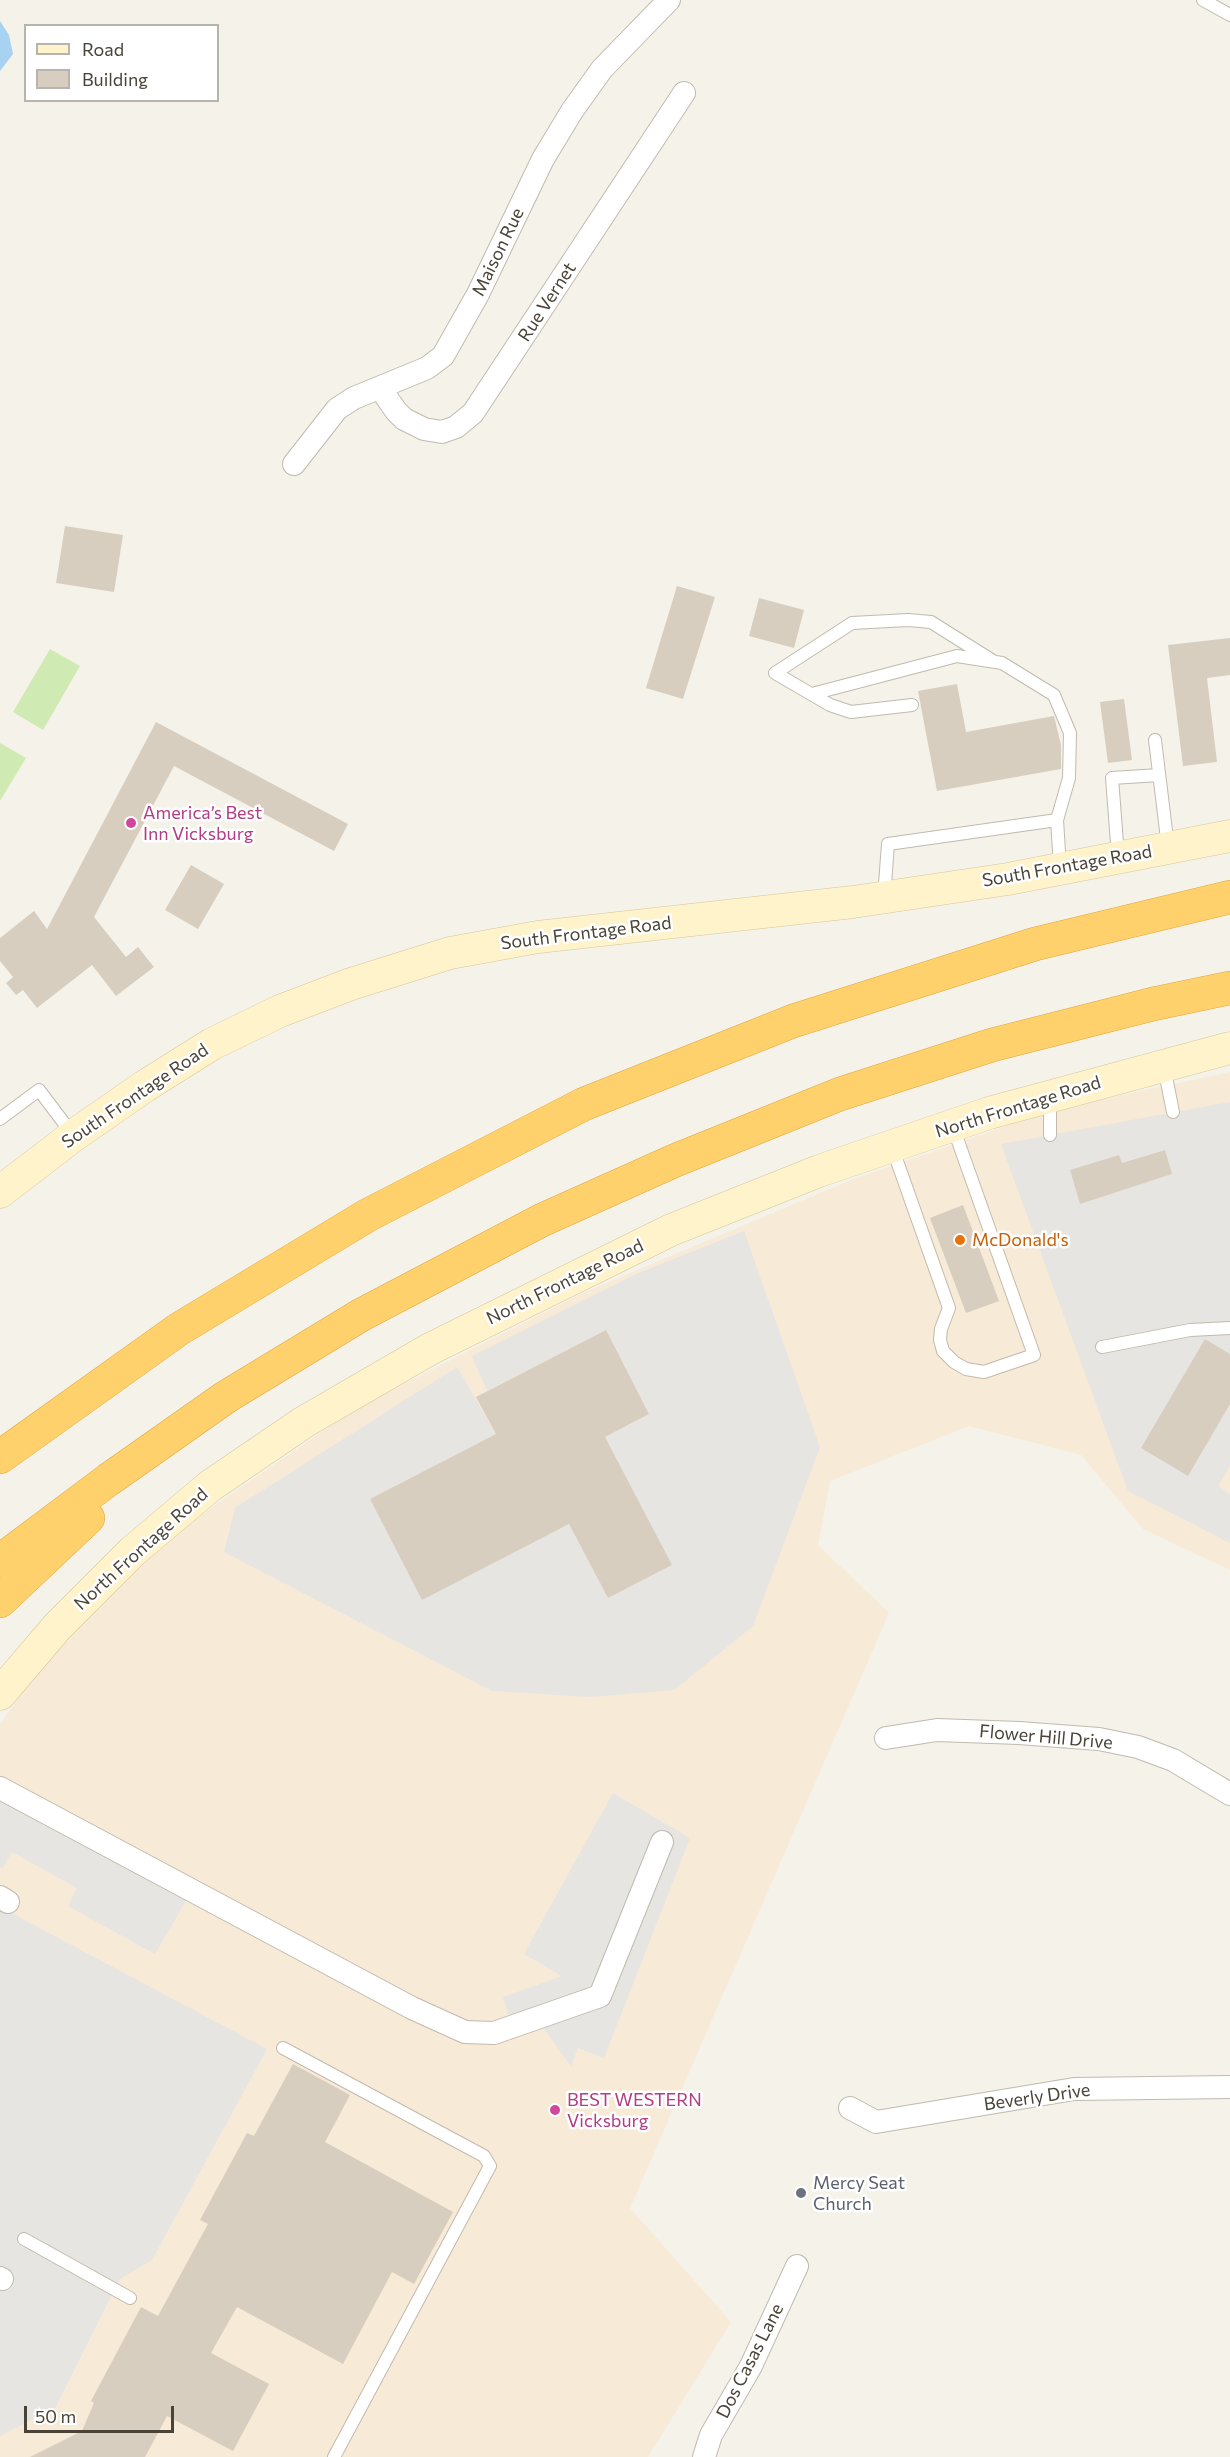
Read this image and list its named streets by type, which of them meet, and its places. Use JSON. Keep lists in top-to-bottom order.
{
  "streets": {
    "street": [
      "Maison Rue",
      "Rue Vernet",
      "South Frontage Road",
      "North Frontage Road",
      "Flower Hill Drive",
      "Beverly Drive",
      "Dos Casas Lane"
    ]
  },
  "crossings": [
    ["Maison Rue", "Rue Vernet"]
  ],
  "places": [
    "America’s Best Inn Vicksburg",
    "McDonald's",
    "BEST WESTERN Vicksburg",
    "Mercy Seat Church"
  ],
  "legend": ["Road", "Building"],
  "scale_bar": "50 m"
}
